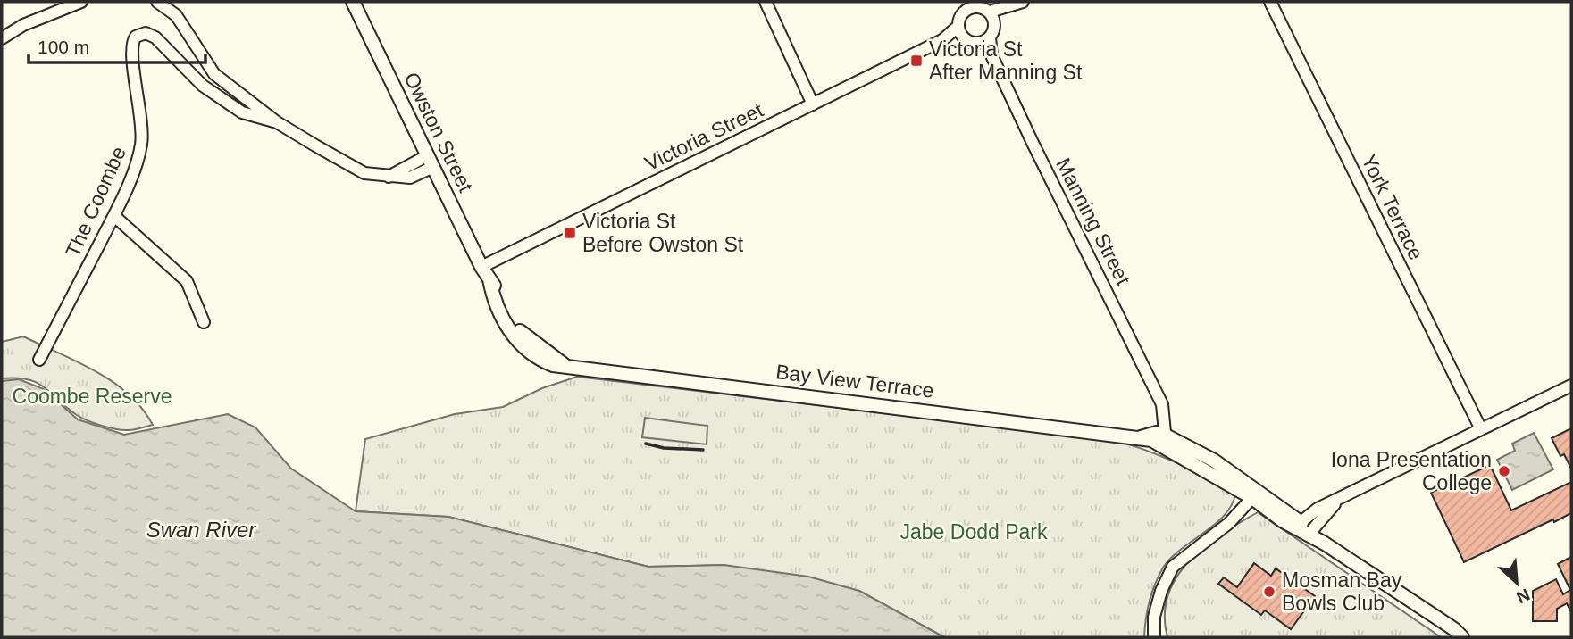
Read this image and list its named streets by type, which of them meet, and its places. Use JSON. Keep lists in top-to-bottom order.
{
  "streets": {
    "street": [
      "Owston Street",
      "Victoria Street",
      "The Coombe",
      "York Terrace",
      "Manning Street",
      "Bay View Terrace"
    ]
  },
  "crossings": [
    ["Owston Street", "Victoria Street"],
    ["Owston Street", "Bay View Terrace"],
    ["Victoria Street", "Manning Street"],
    ["Manning Street", "Bay View Terrace"]
  ],
  "water": ["Swan River"],
  "parks": ["Coombe Reserve", "Jabe Dodd Park"],
  "places": {
    "transit": ["Victoria St After Manning St", "Victoria St Before Owston St"],
    "other": ["Iona Presentation College", "Mosman Bay Bowls Club"]
  },
  "scale_bar": "100 m",
  "north": "bottom right"
}
